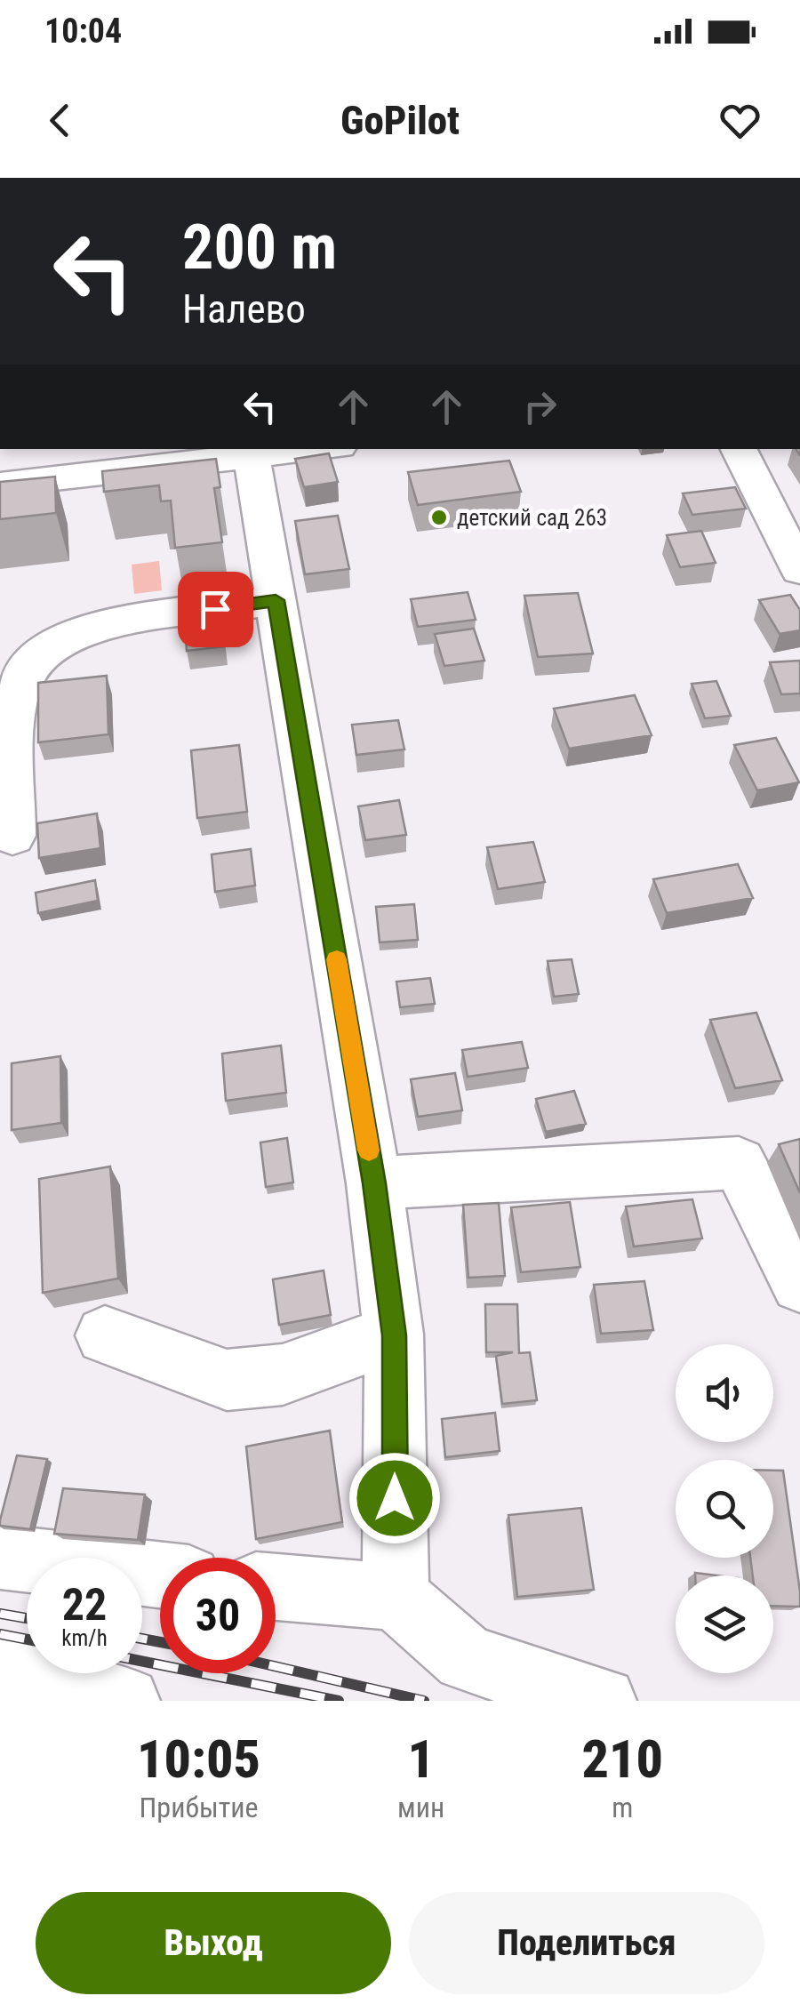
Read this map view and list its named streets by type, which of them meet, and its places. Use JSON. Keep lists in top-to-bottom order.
{
  "places": ["детский сад 263"],
  "page": {
    "status": "10:04",
    "header": "GoPilot",
    "turn": ["200 m", "Налево"],
    "speed": "22 km/h",
    "limit": "30",
    "eta": [
      "10:05",
      "Прибытие",
      "1",
      "мин",
      "210",
      "m"
    ],
    "buttons": ["Выход", "Поделиться"]
  }
}
